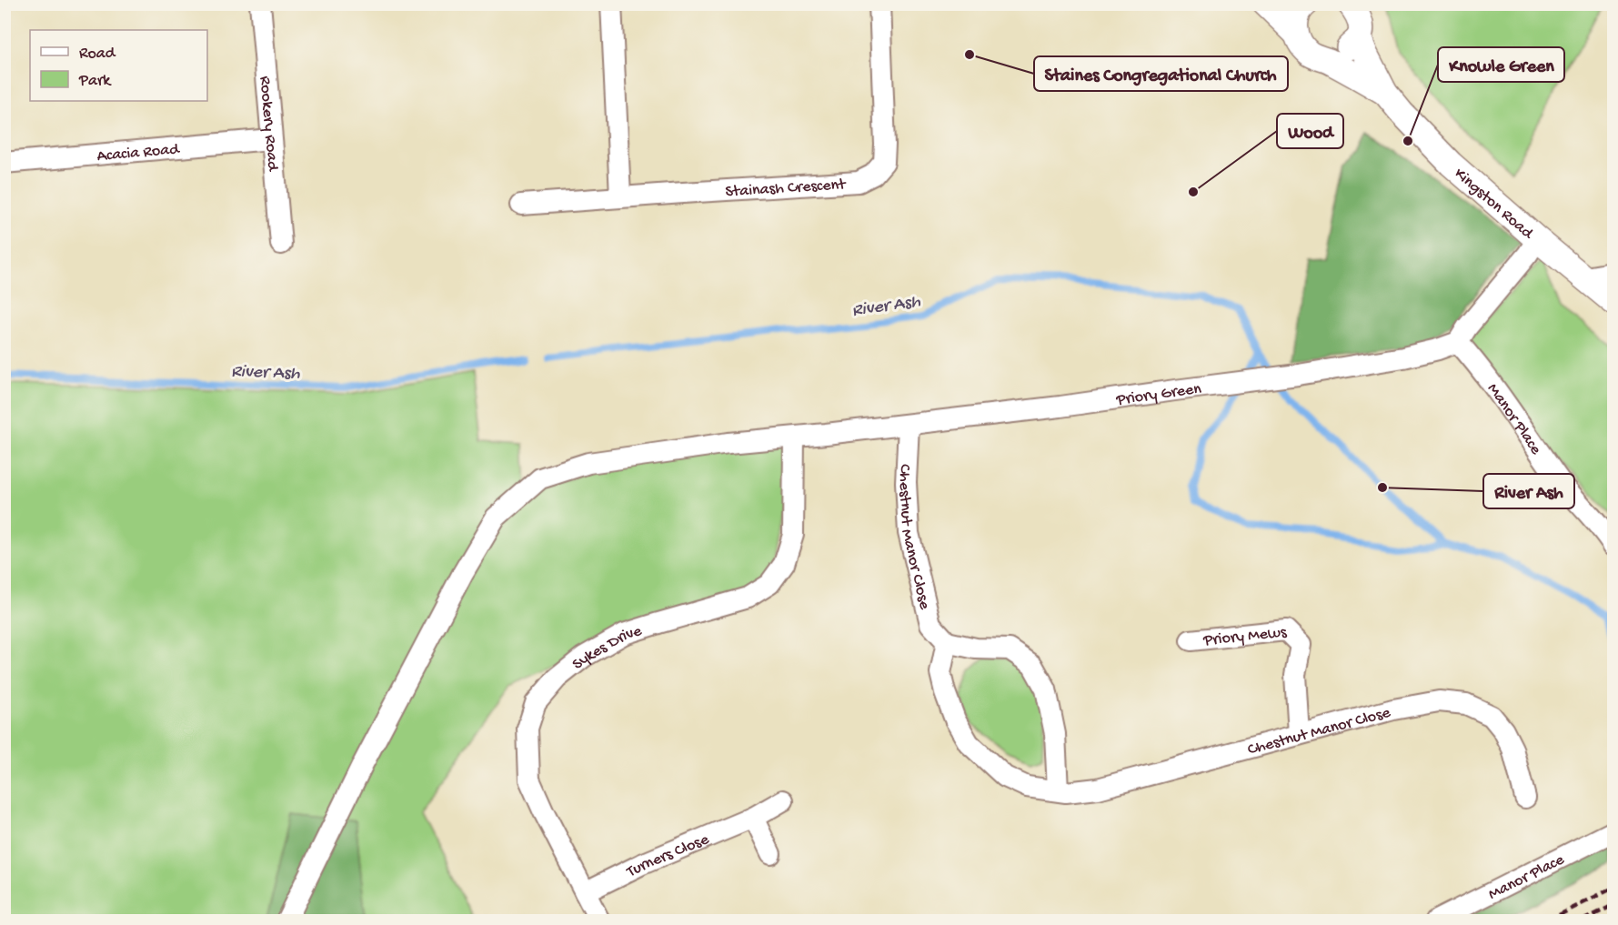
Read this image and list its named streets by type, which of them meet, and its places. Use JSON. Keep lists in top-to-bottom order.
{
  "streets": {
    "street": [
      "Rookery Road",
      "Acacia Road",
      "Stainash Crescent",
      "Kingston Road",
      "Priory Green",
      "Manor Place",
      "Chestnut Manor Close",
      "Priory Mews",
      "Sykes Drive",
      "Turners Close"
    ]
  },
  "crossings": [
    ["Rookery Road", "Acacia Road"],
    ["Priory Green", "Manor Place"],
    ["Priory Green", "Chestnut Manor Close"],
    ["Priory Green", "Sykes Drive"],
    ["Chestnut Manor Close", "Priory Mews"],
    ["Sykes Drive", "Turners Close"]
  ],
  "water": ["River Ash"],
  "places": [
    "Staines Congregational Church",
    "Knowle Green",
    "Wood",
    "River Ash"
  ],
  "legend": ["Road", "Park"]
}
